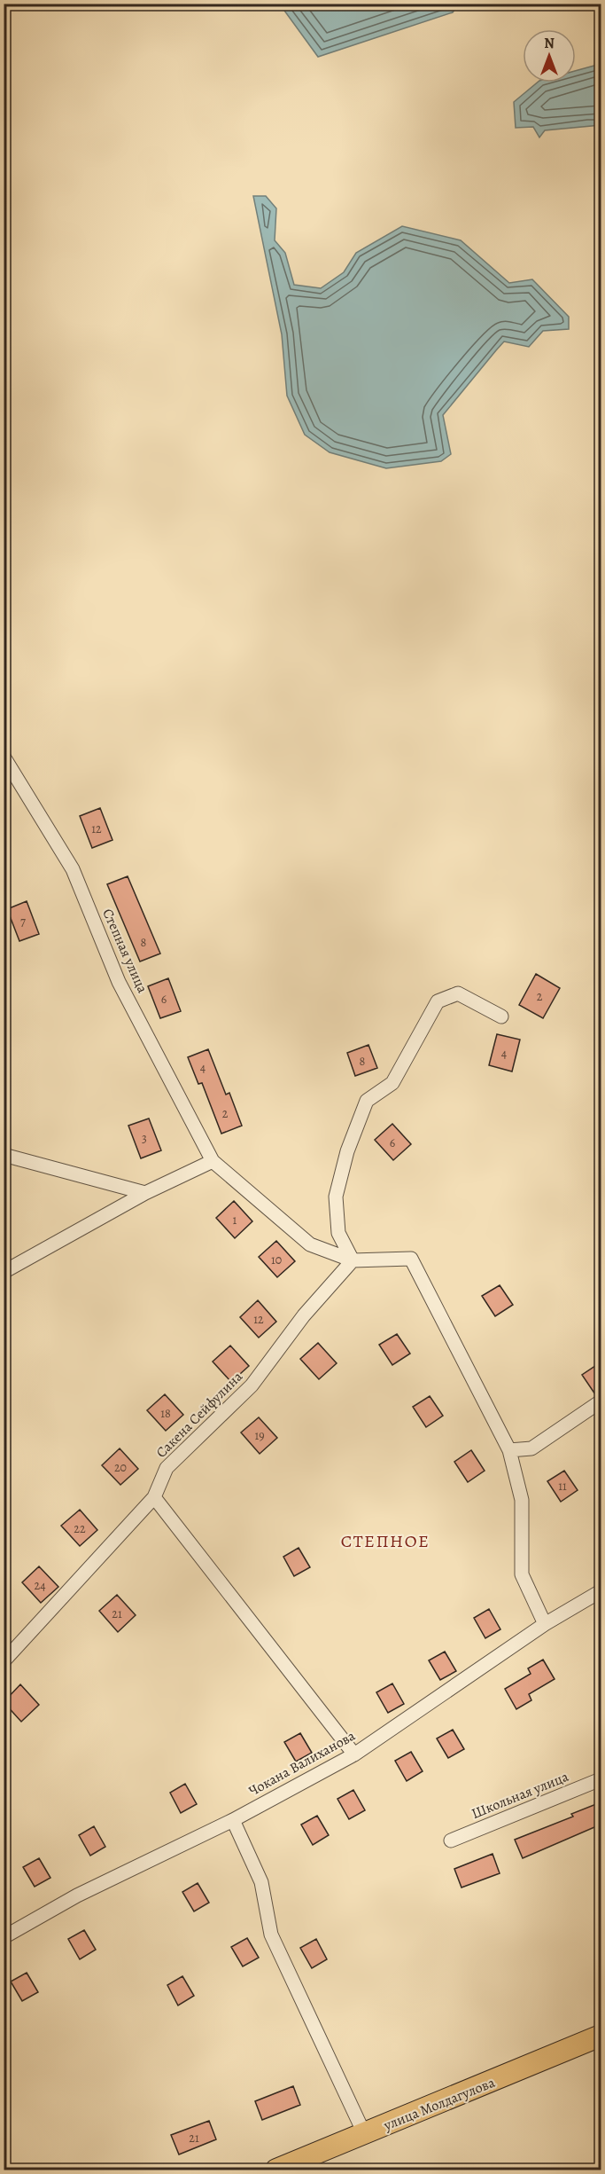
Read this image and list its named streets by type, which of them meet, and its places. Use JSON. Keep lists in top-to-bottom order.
{
  "streets": {
    "main road": ["улица Молдагулова"],
    "street": [
      "Степная улица",
      "Сакена Сейфулина",
      "Чокана Валиханова",
      "Школьная улица"
    ]
  },
  "crossings": [
    ["Степная улица", "Сакена Сейфулина"]
  ],
  "districts": ["СТЕПНОЕ"],
  "house_numbers": [
    "12",
    "7",
    "8",
    "2",
    "6",
    "4",
    "8",
    "4",
    "2",
    "3",
    "6",
    "1",
    "10",
    "12",
    "18",
    "19",
    "20",
    "11",
    "22",
    "24",
    "21",
    "21"
  ],
  "north": "top"
}
